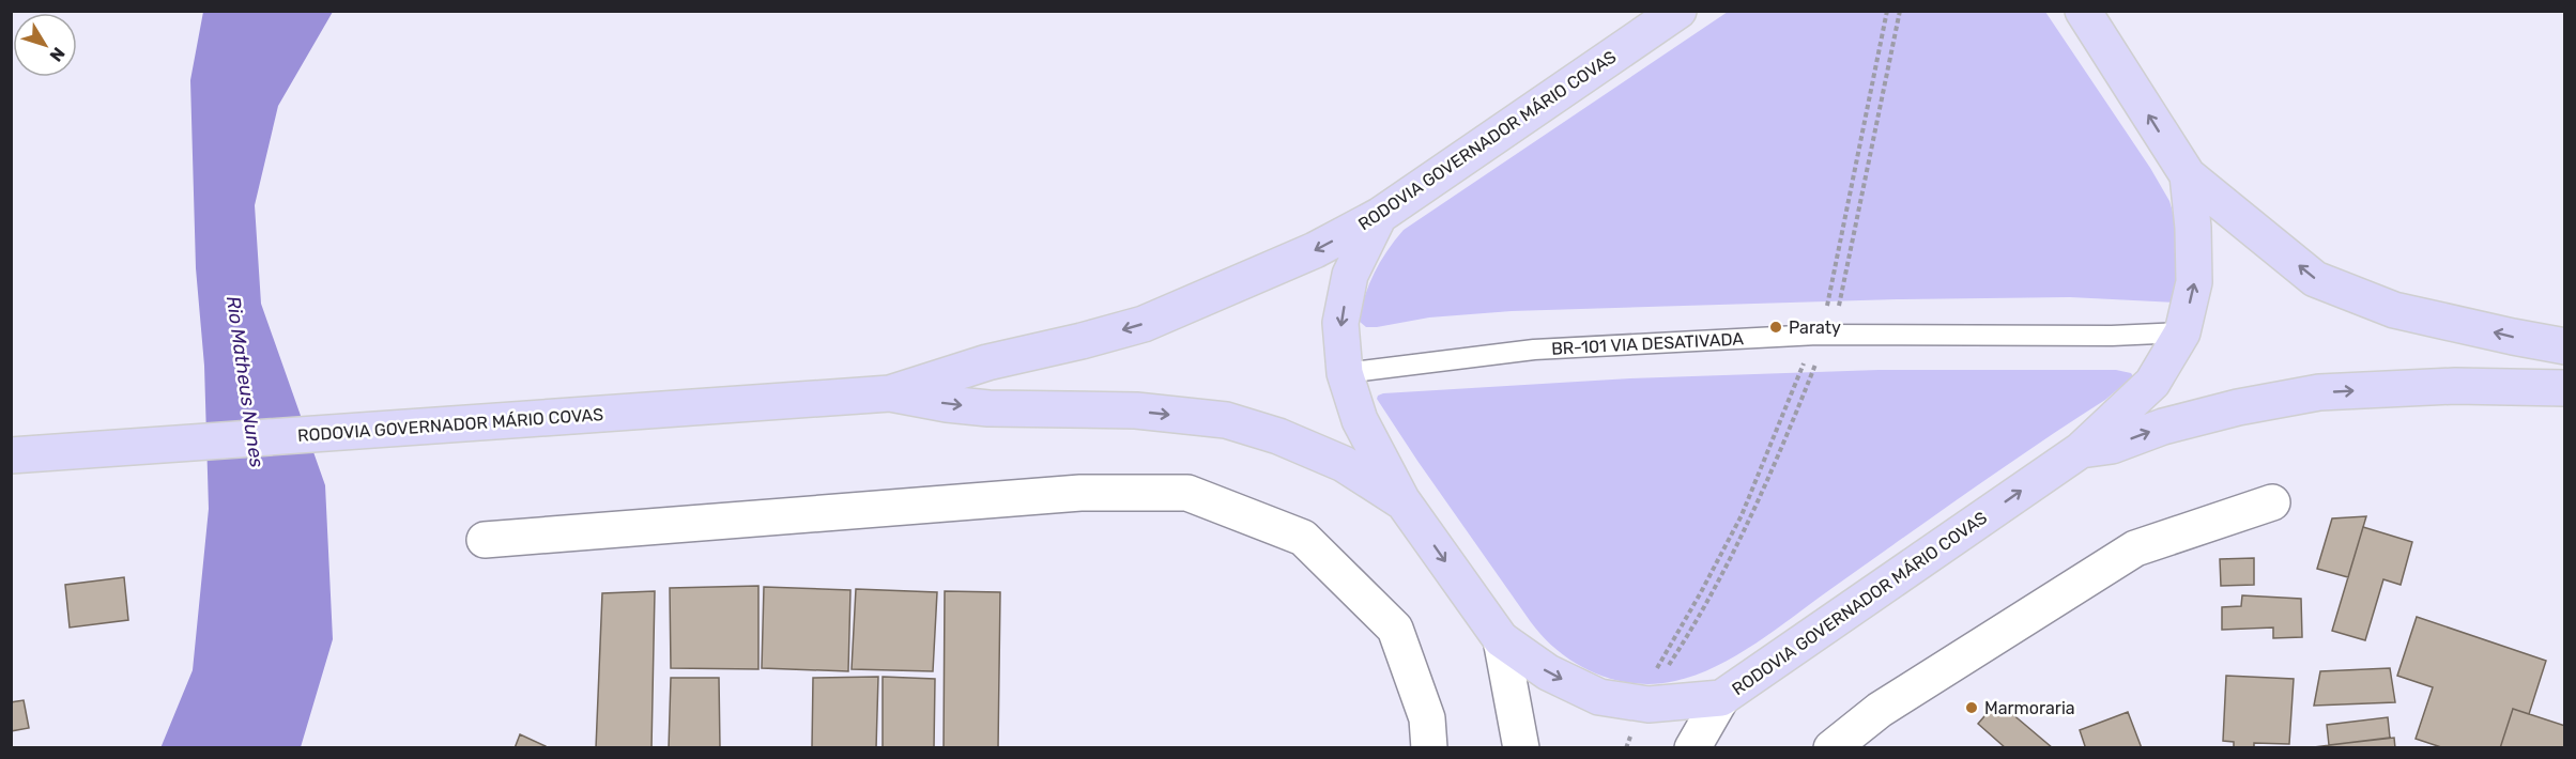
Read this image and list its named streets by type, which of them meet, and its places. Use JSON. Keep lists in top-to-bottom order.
{
  "streets": {
    "highway": ["RODOVIA GOVERNADOR MÁRIO COVAS"],
    "lane": ["BR-101 VIA DESATIVADA"]
  },
  "water": ["Rio Matheus Nunes"],
  "places": ["Paraty", "Marmoraria"],
  "north": "bottom right"
}
